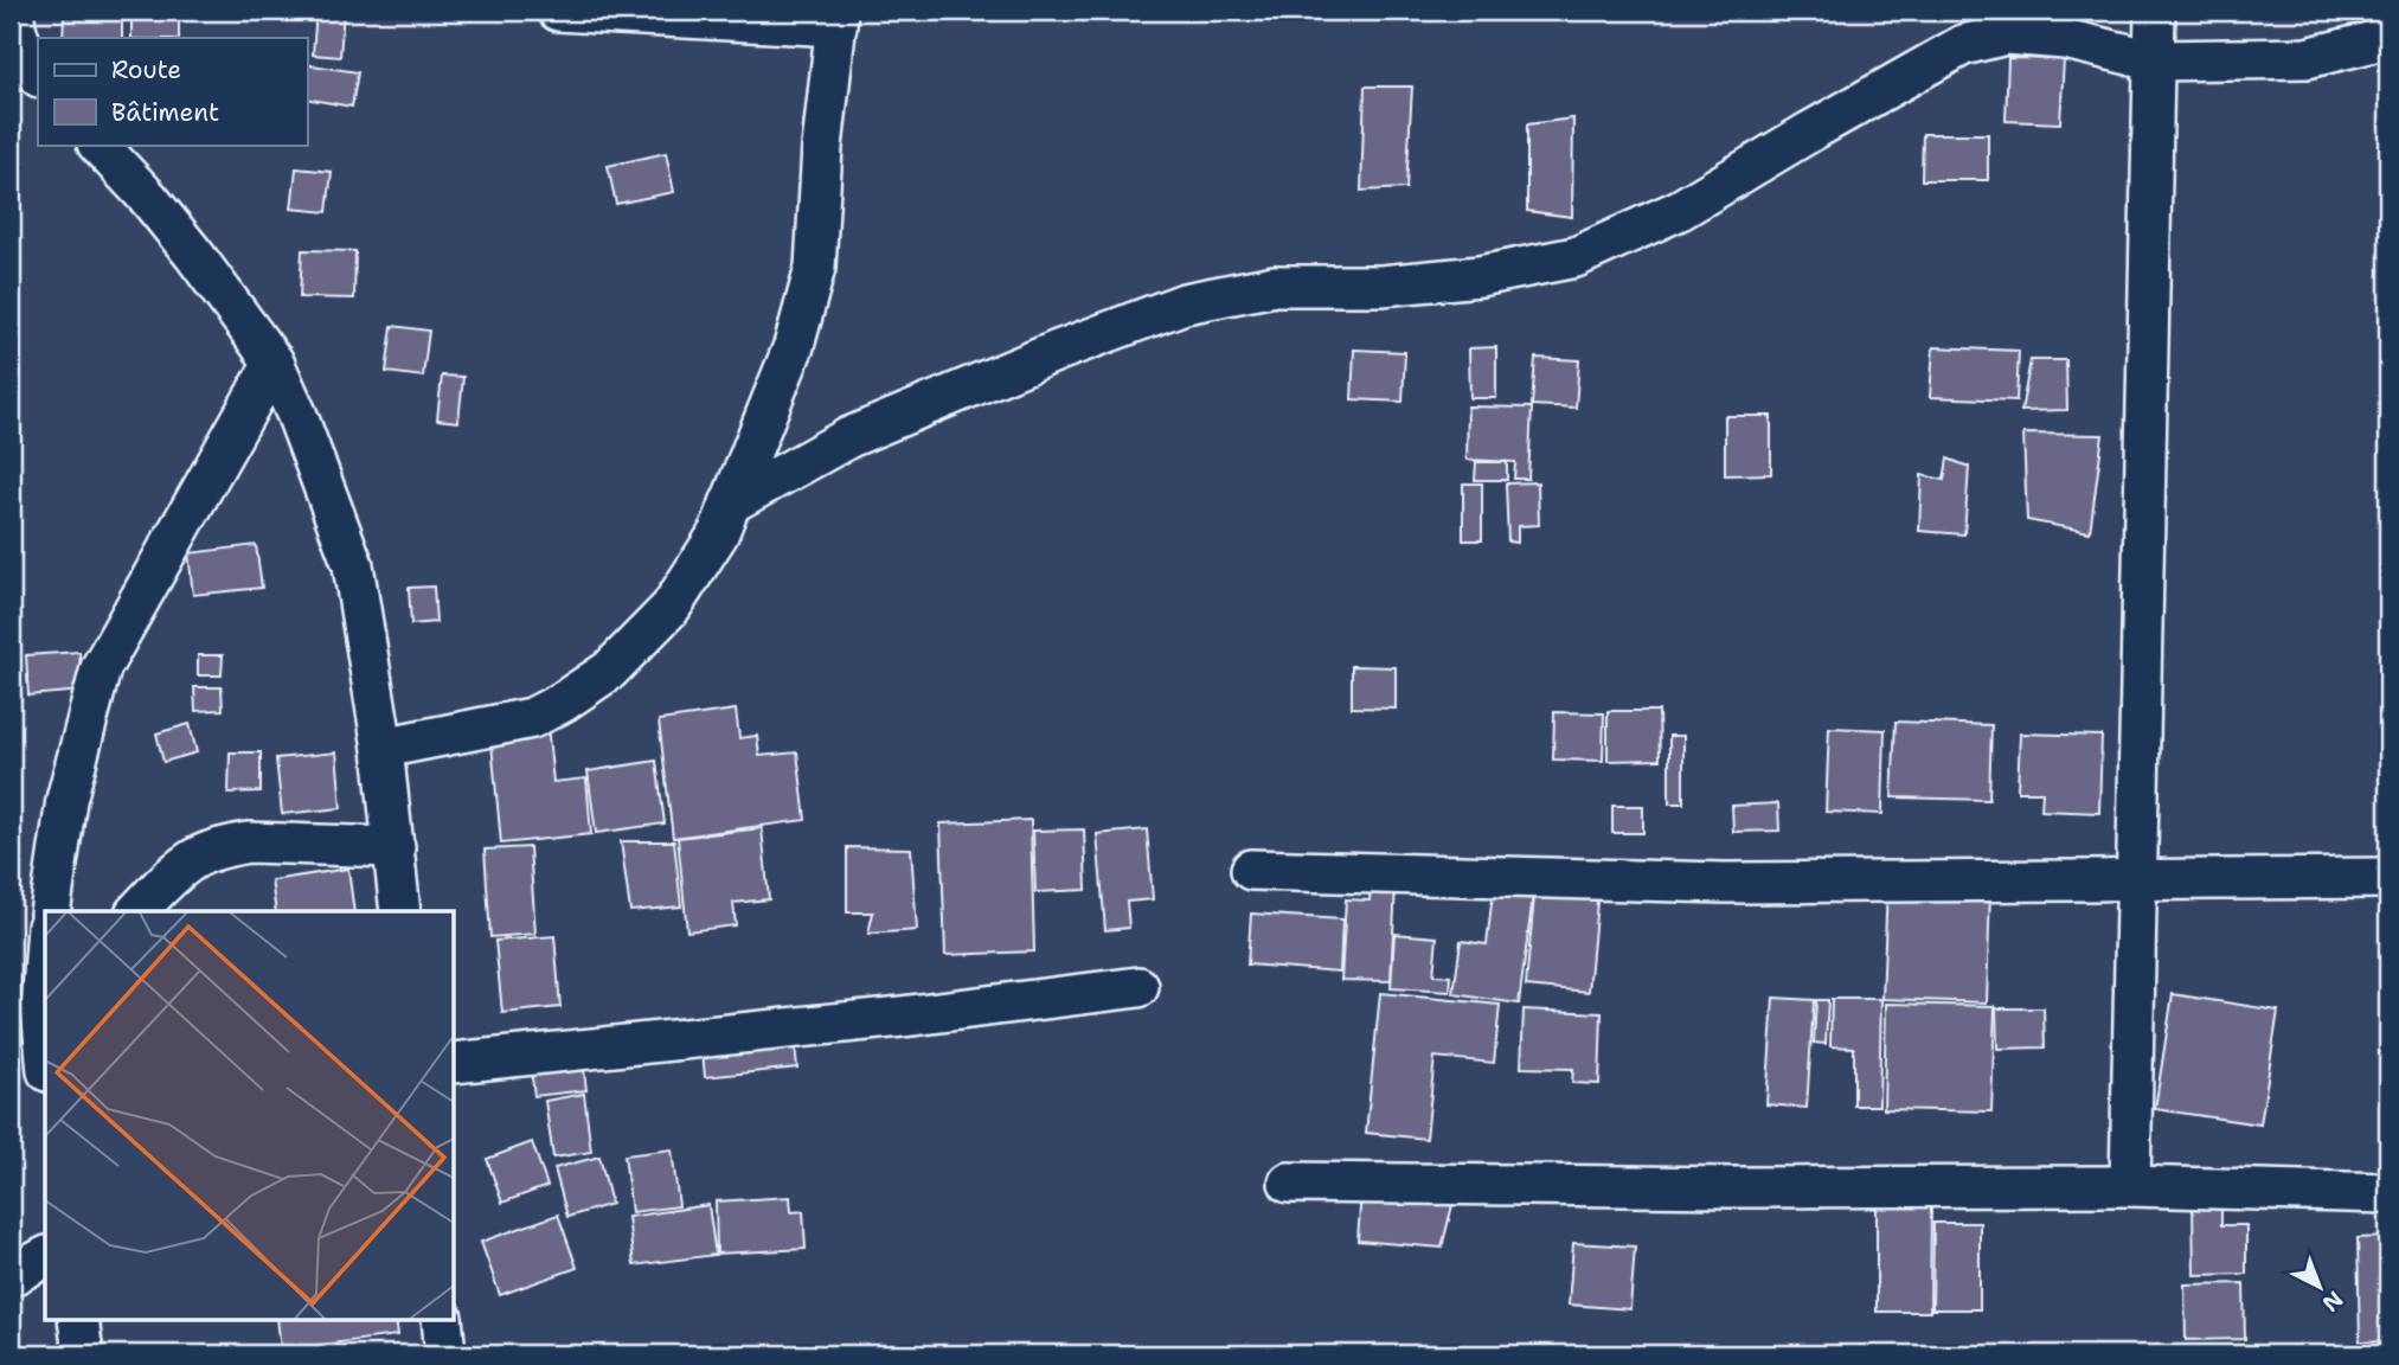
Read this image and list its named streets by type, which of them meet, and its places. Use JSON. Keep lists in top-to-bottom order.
{
  "legend": ["Route", "Bâtiment"],
  "north": "bottom right"
}
